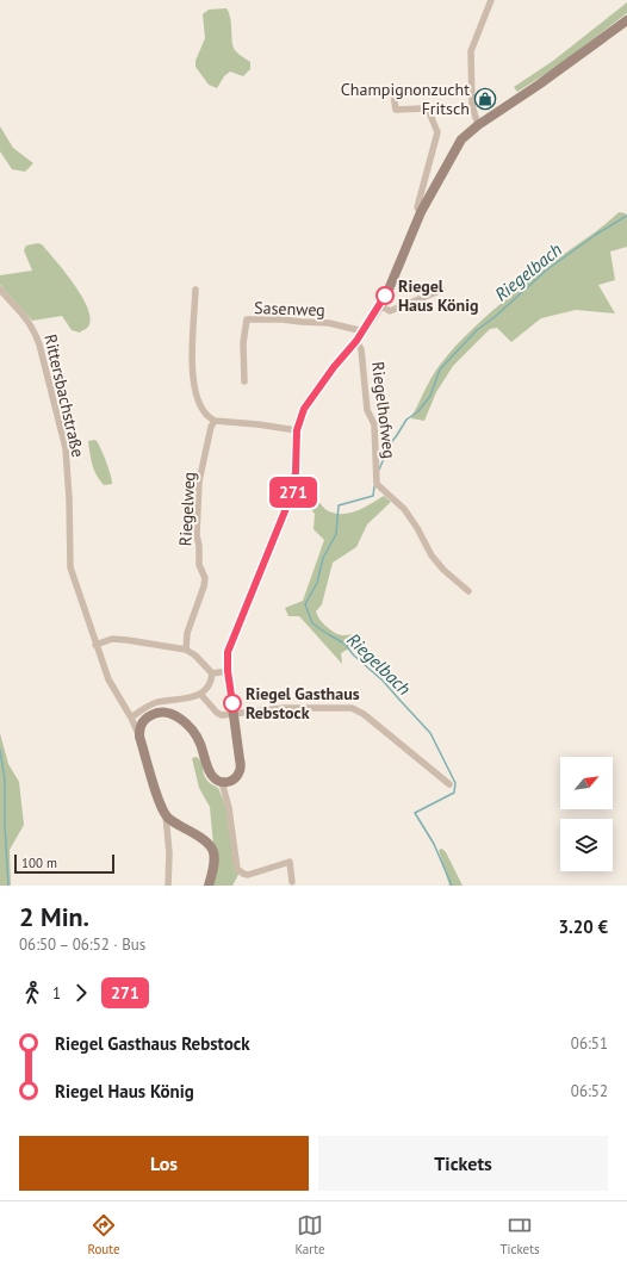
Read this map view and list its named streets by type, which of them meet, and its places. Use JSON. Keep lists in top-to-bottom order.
{
  "streets": {
    "street": [
      "Sasenweg",
      "Rittersbachstraße",
      "Riegelhofweg",
      "Riegelweg"
    ]
  },
  "water": ["Riegelbach"],
  "places": {
    "shop": ["Champignonzucht Fritsch"],
    "other": ["Riegel Haus König", "Riegel Gasthaus Rebstock"]
  },
  "lines": ["bus line 271"],
  "scale_bar": "100 m",
  "north": "top right",
  "page": {
    "on_map": "271",
    "scale": "100 m",
    "heading": ["2 Min.", "06:50 – 06:52 · Bus", "3.20 €"],
    "legs": ["1", "271"],
    "list": [
      {
        "name": "Riegel Gasthaus Rebstock",
        "value": "06:51"
      },
      {
        "name": "Riegel Haus König",
        "value": "06:52"
      }
    ],
    "buttons": ["Los", "Tickets"],
    "tabs": ["Route", "Karte", "Tickets"]
  }
}
